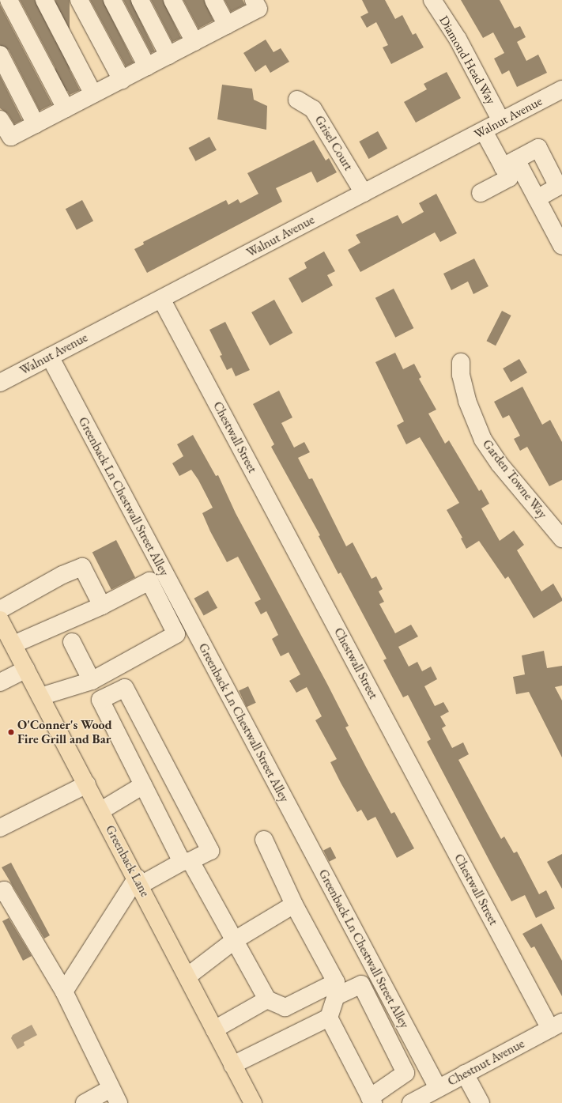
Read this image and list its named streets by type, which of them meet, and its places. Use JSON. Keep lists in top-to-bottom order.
{
  "streets": {
    "main road": ["Greenback Lane"],
    "street": [
      "Diamond Head Way",
      "Walnut Avenue",
      "Grisel Court",
      "Chestwall Street",
      "Garden Towne Way",
      "Greenback Ln Chestwall Street Alley",
      "Chestnut Avenue"
    ]
  },
  "crossings": [
    ["Diamond Head Way", "Walnut Avenue"],
    ["Walnut Avenue", "Grisel Court"],
    ["Walnut Avenue", "Chestwall Street"],
    ["Walnut Avenue", "Greenback Ln Chestwall Street Alley"],
    ["Chestwall Street", "Chestnut Avenue"],
    ["Greenback Ln Chestwall Street Alley", "Chestnut Avenue"]
  ],
  "places": ["O'Conner's Wood Fire Grill and Bar"]
}
